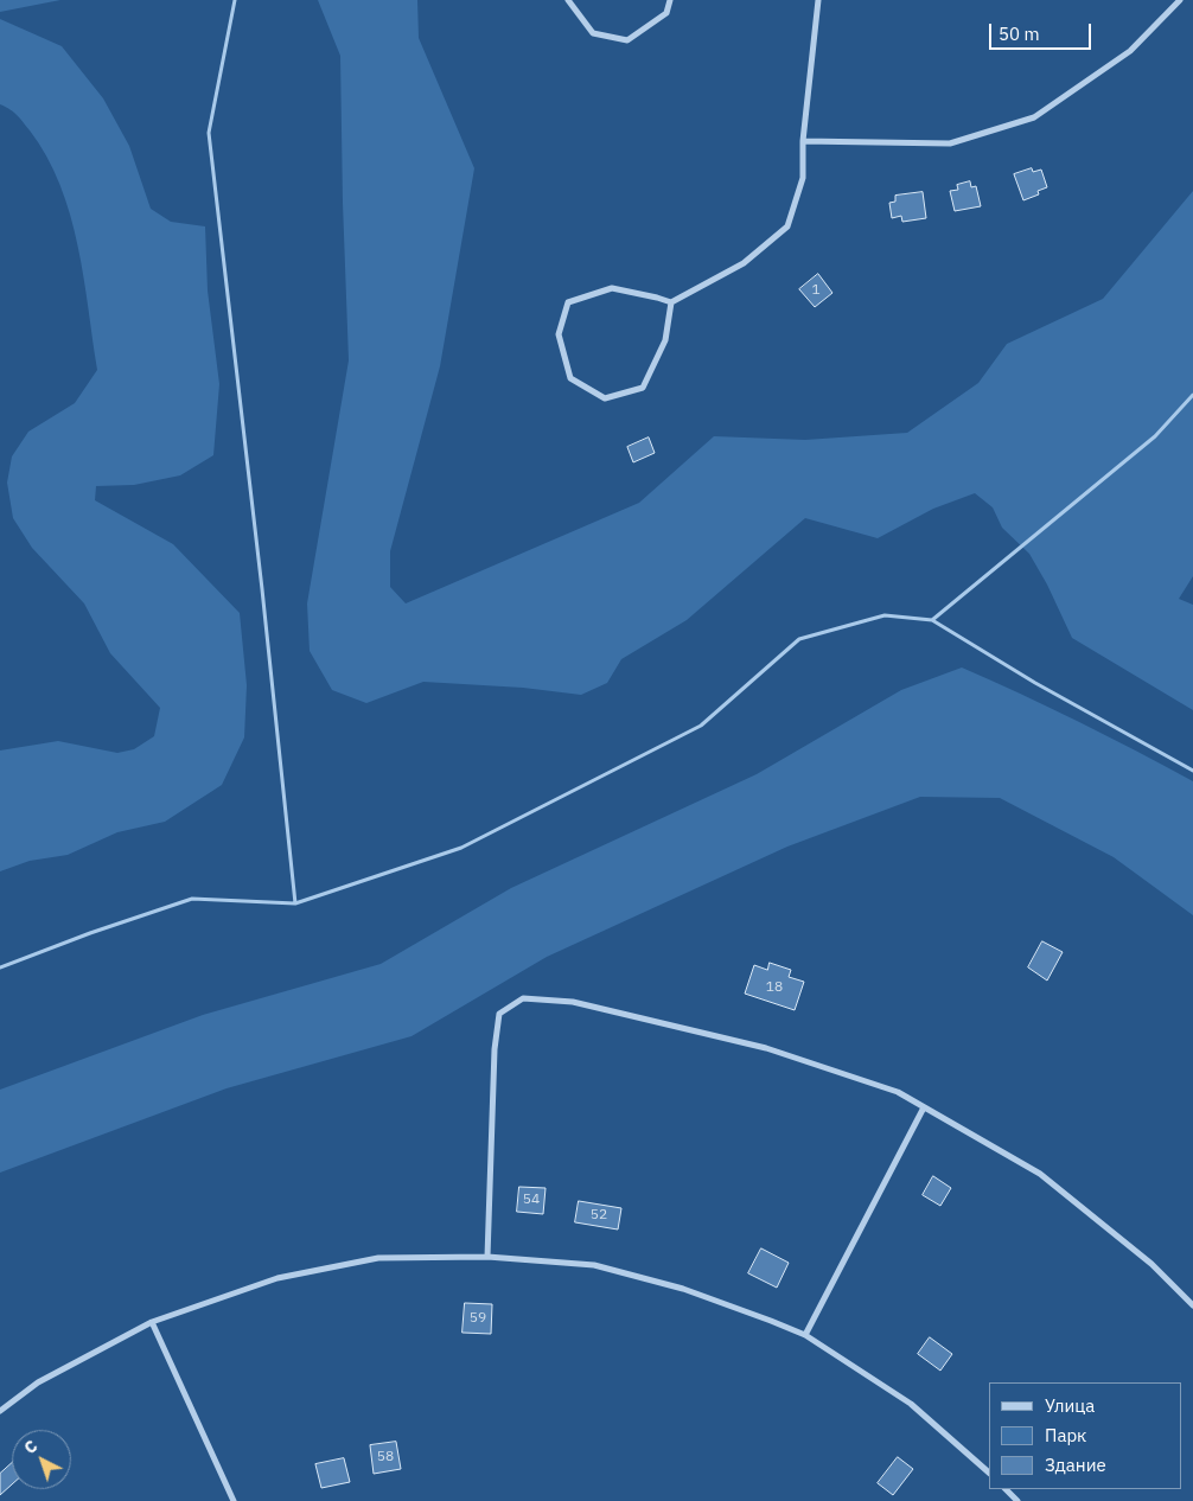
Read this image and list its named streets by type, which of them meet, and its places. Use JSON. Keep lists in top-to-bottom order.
{
  "house_numbers": [
    "1",
    "18",
    "54",
    "52",
    "59",
    "58"
  ],
  "legend": ["Улица", "Парк", "Здание"],
  "scale_bar": "50 m",
  "north": "top left"
}
